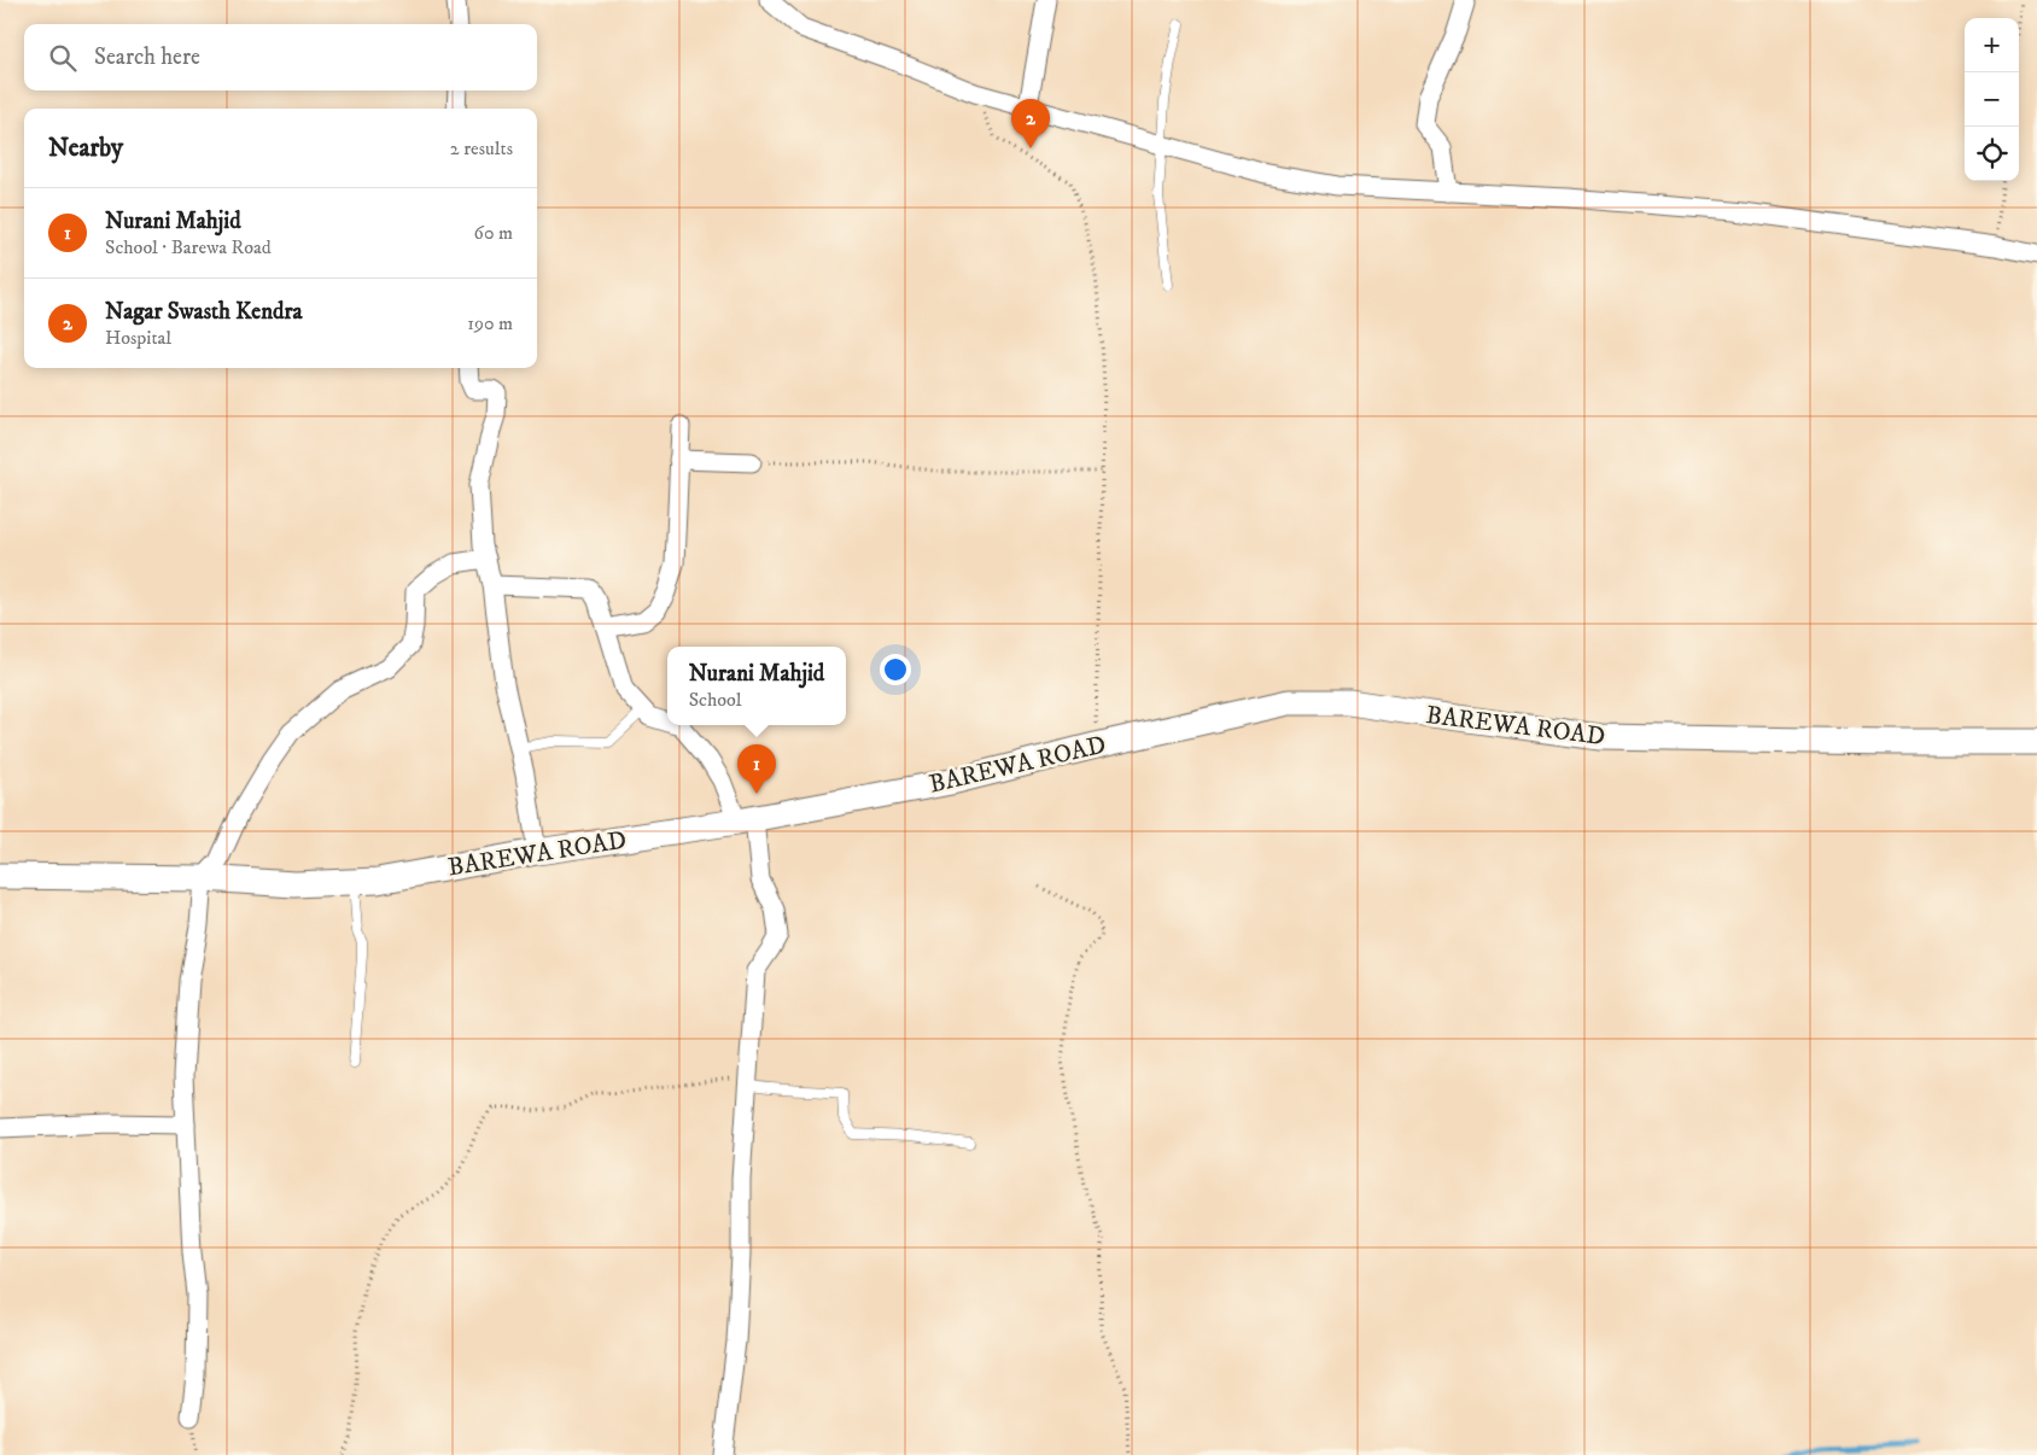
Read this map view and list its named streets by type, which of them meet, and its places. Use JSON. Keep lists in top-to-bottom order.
{
  "streets": {
    "main road": ["BAREWA ROAD"]
  },
  "page": {
    "map_buttons": ["+", "−"],
    "search": "Search here",
    "pins": ["2", "1"],
    "heading": ["Nearby", "2 results"],
    "list": [
      {
        "mark": "1",
        "name": "Nurani Mahjid",
        "note": "School · Barewa Road",
        "value": "60 m"
      },
      {
        "mark": "2",
        "name": "Nagar Swasth Kendra",
        "note": "Hospital",
        "value": "190 m"
      }
    ],
    "popup": ["Nurani Mahjid", "School"]
  }
}
